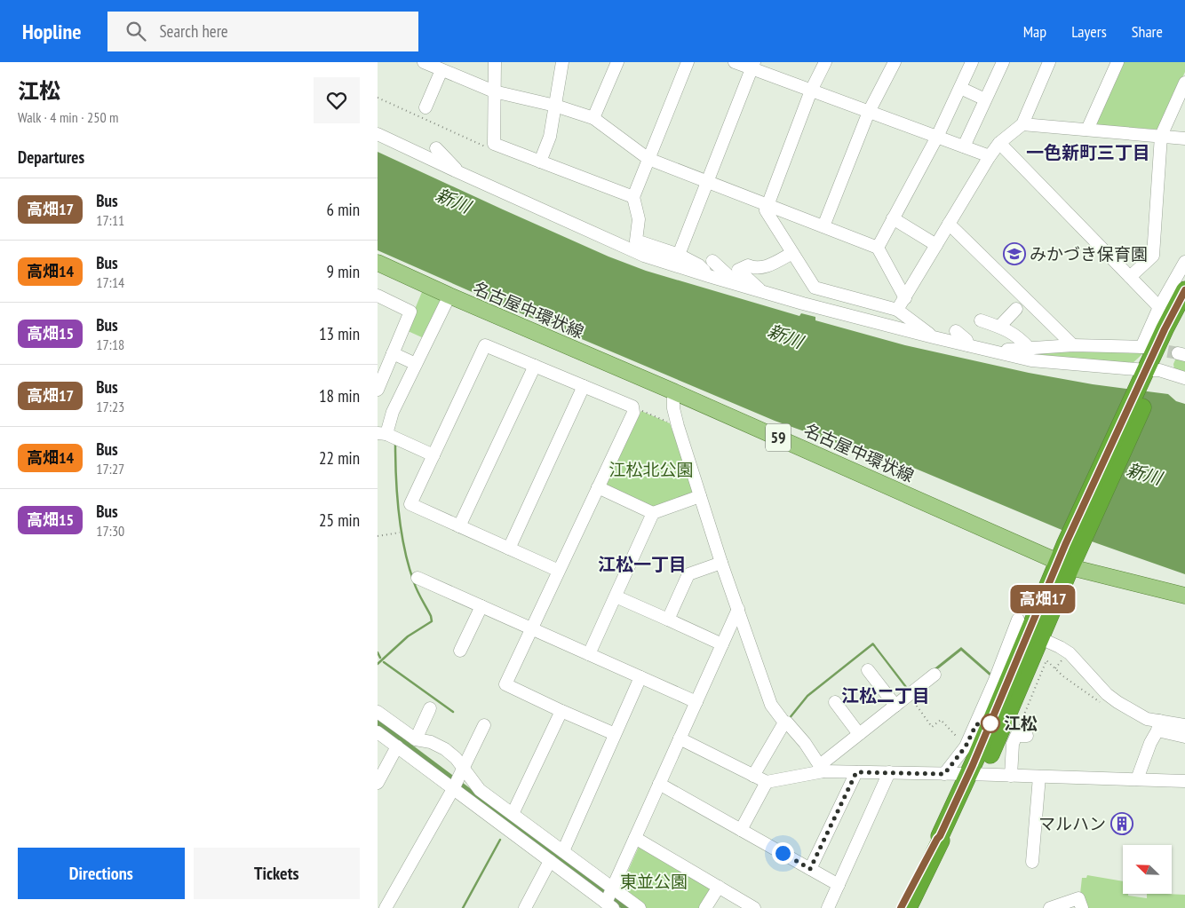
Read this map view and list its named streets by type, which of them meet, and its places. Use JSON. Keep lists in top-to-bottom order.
{
  "streets": {
    "main road": ["名古屋中環状線", "59"]
  },
  "districts": ["一色新町三丁目", "江松一丁目", "江松二丁目"],
  "water": ["新川"],
  "parks": ["江松北公園", "東並公園"],
  "places": {
    "school or university": ["みかづき保育園"],
    "other": ["江松"],
    "building": ["マルハン"]
  },
  "lines": ["bus line 高畑17"],
  "north": "top left",
  "page": {
    "header": "Hopline",
    "search": "Search here",
    "nav": ["Map", "Layers", "Share"],
    "heading": [
      ["江松", "Walk · 4 min · 250 m"],
      "Departures"
    ],
    "on_map": "高畑17",
    "list": [
      {
        "mark": "高畑17",
        "name": "Bus",
        "note": "17:11",
        "value": "6 min"
      },
      {
        "mark": "高畑14",
        "name": "Bus",
        "note": "17:14",
        "value": "9 min"
      },
      {
        "mark": "高畑15",
        "name": "Bus",
        "note": "17:18",
        "value": "13 min"
      },
      {
        "mark": "高畑17",
        "name": "Bus",
        "note": "17:23",
        "value": "18 min"
      },
      {
        "mark": "高畑14",
        "name": "Bus",
        "note": "17:27",
        "value": "22 min"
      },
      {
        "mark": "高畑15",
        "name": "Bus",
        "note": "17:30",
        "value": "25 min"
      }
    ],
    "buttons": ["Directions", "Tickets"]
  }
}
